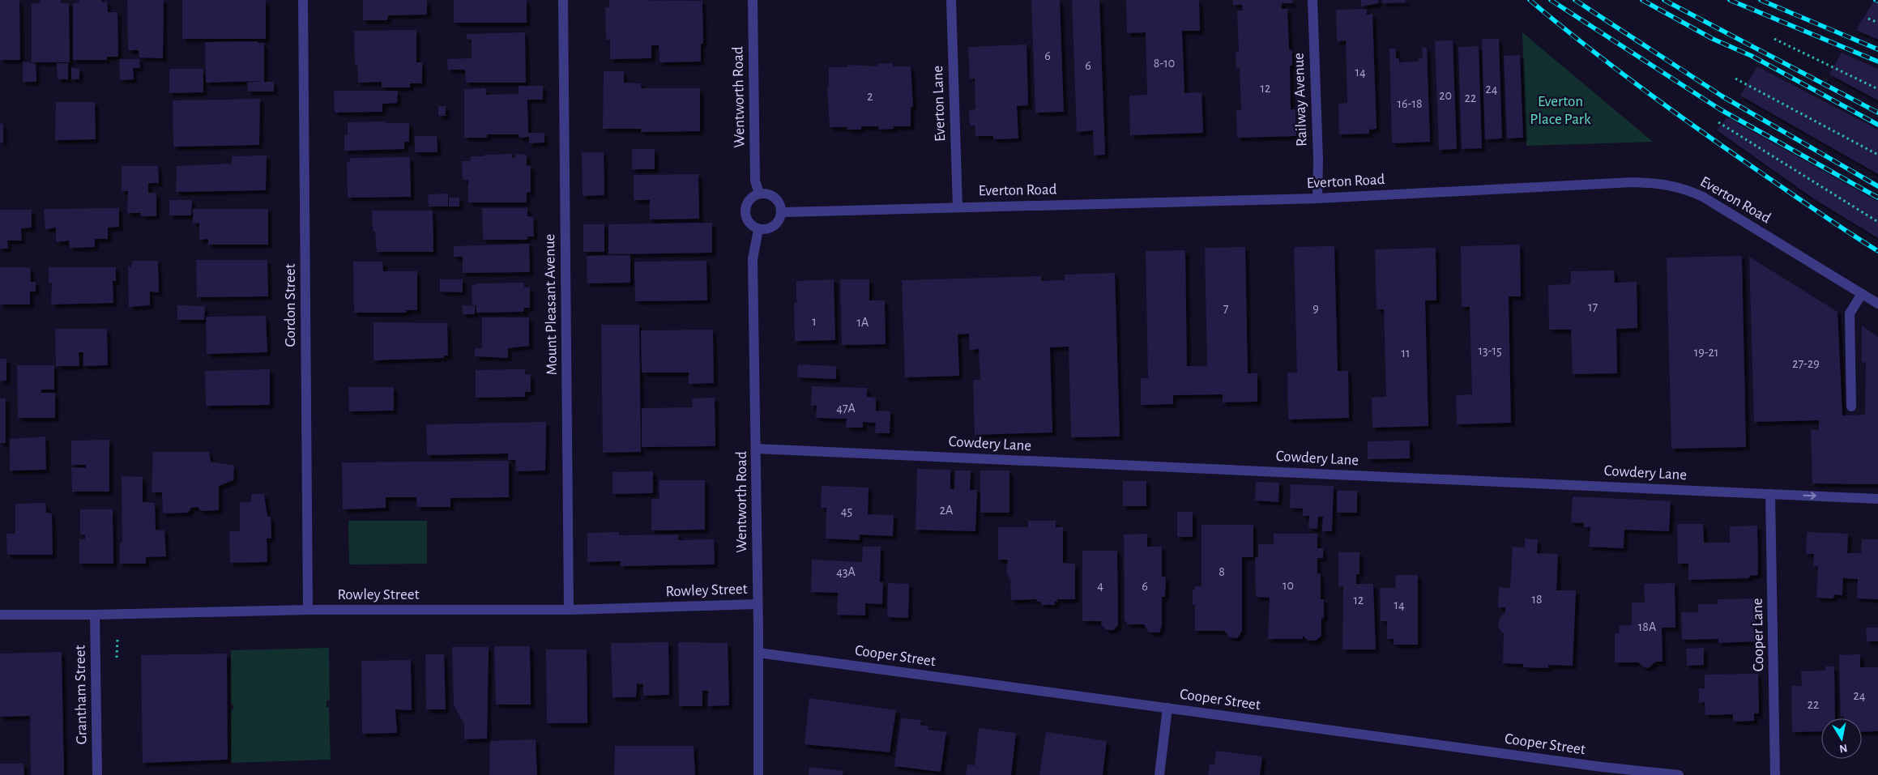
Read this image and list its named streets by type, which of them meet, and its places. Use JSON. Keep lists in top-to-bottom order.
{
  "streets": {
    "street": [
      "Wentworth Road",
      "Railway Avenue",
      "Everton Lane",
      "Everton Road",
      "Mount Pleasant Avenue",
      "Gordon Street",
      "Cowdery Lane",
      "Rowley Street",
      "Cooper Lane",
      "Cooper Street",
      "Grantham Street"
    ]
  },
  "crossings": [
    ["Wentworth Road", "Everton Road"],
    ["Wentworth Road", "Cowdery Lane"],
    ["Wentworth Road", "Rowley Street"],
    ["Wentworth Road", "Cooper Street"],
    ["Railway Avenue", "Everton Road"],
    ["Everton Lane", "Everton Road"],
    ["Mount Pleasant Avenue", "Rowley Street"],
    ["Gordon Street", "Rowley Street"],
    ["Cowdery Lane", "Cooper Lane"],
    ["Rowley Street", "Grantham Street"]
  ],
  "parks": ["Everton Place Park"],
  "house_numbers": [
    "6",
    "8-10",
    "6",
    "14",
    "12",
    "24",
    "20",
    "2",
    "22",
    "16-18",
    "17",
    "7",
    "9",
    "1",
    "1A",
    "13-15",
    "19-21",
    "11",
    "27-29",
    "47A",
    "2A",
    "45",
    "43A",
    "8",
    "4",
    "10",
    "6",
    "18",
    "12",
    "14",
    "18A",
    "24",
    "22"
  ],
  "north": "bottom"
}
